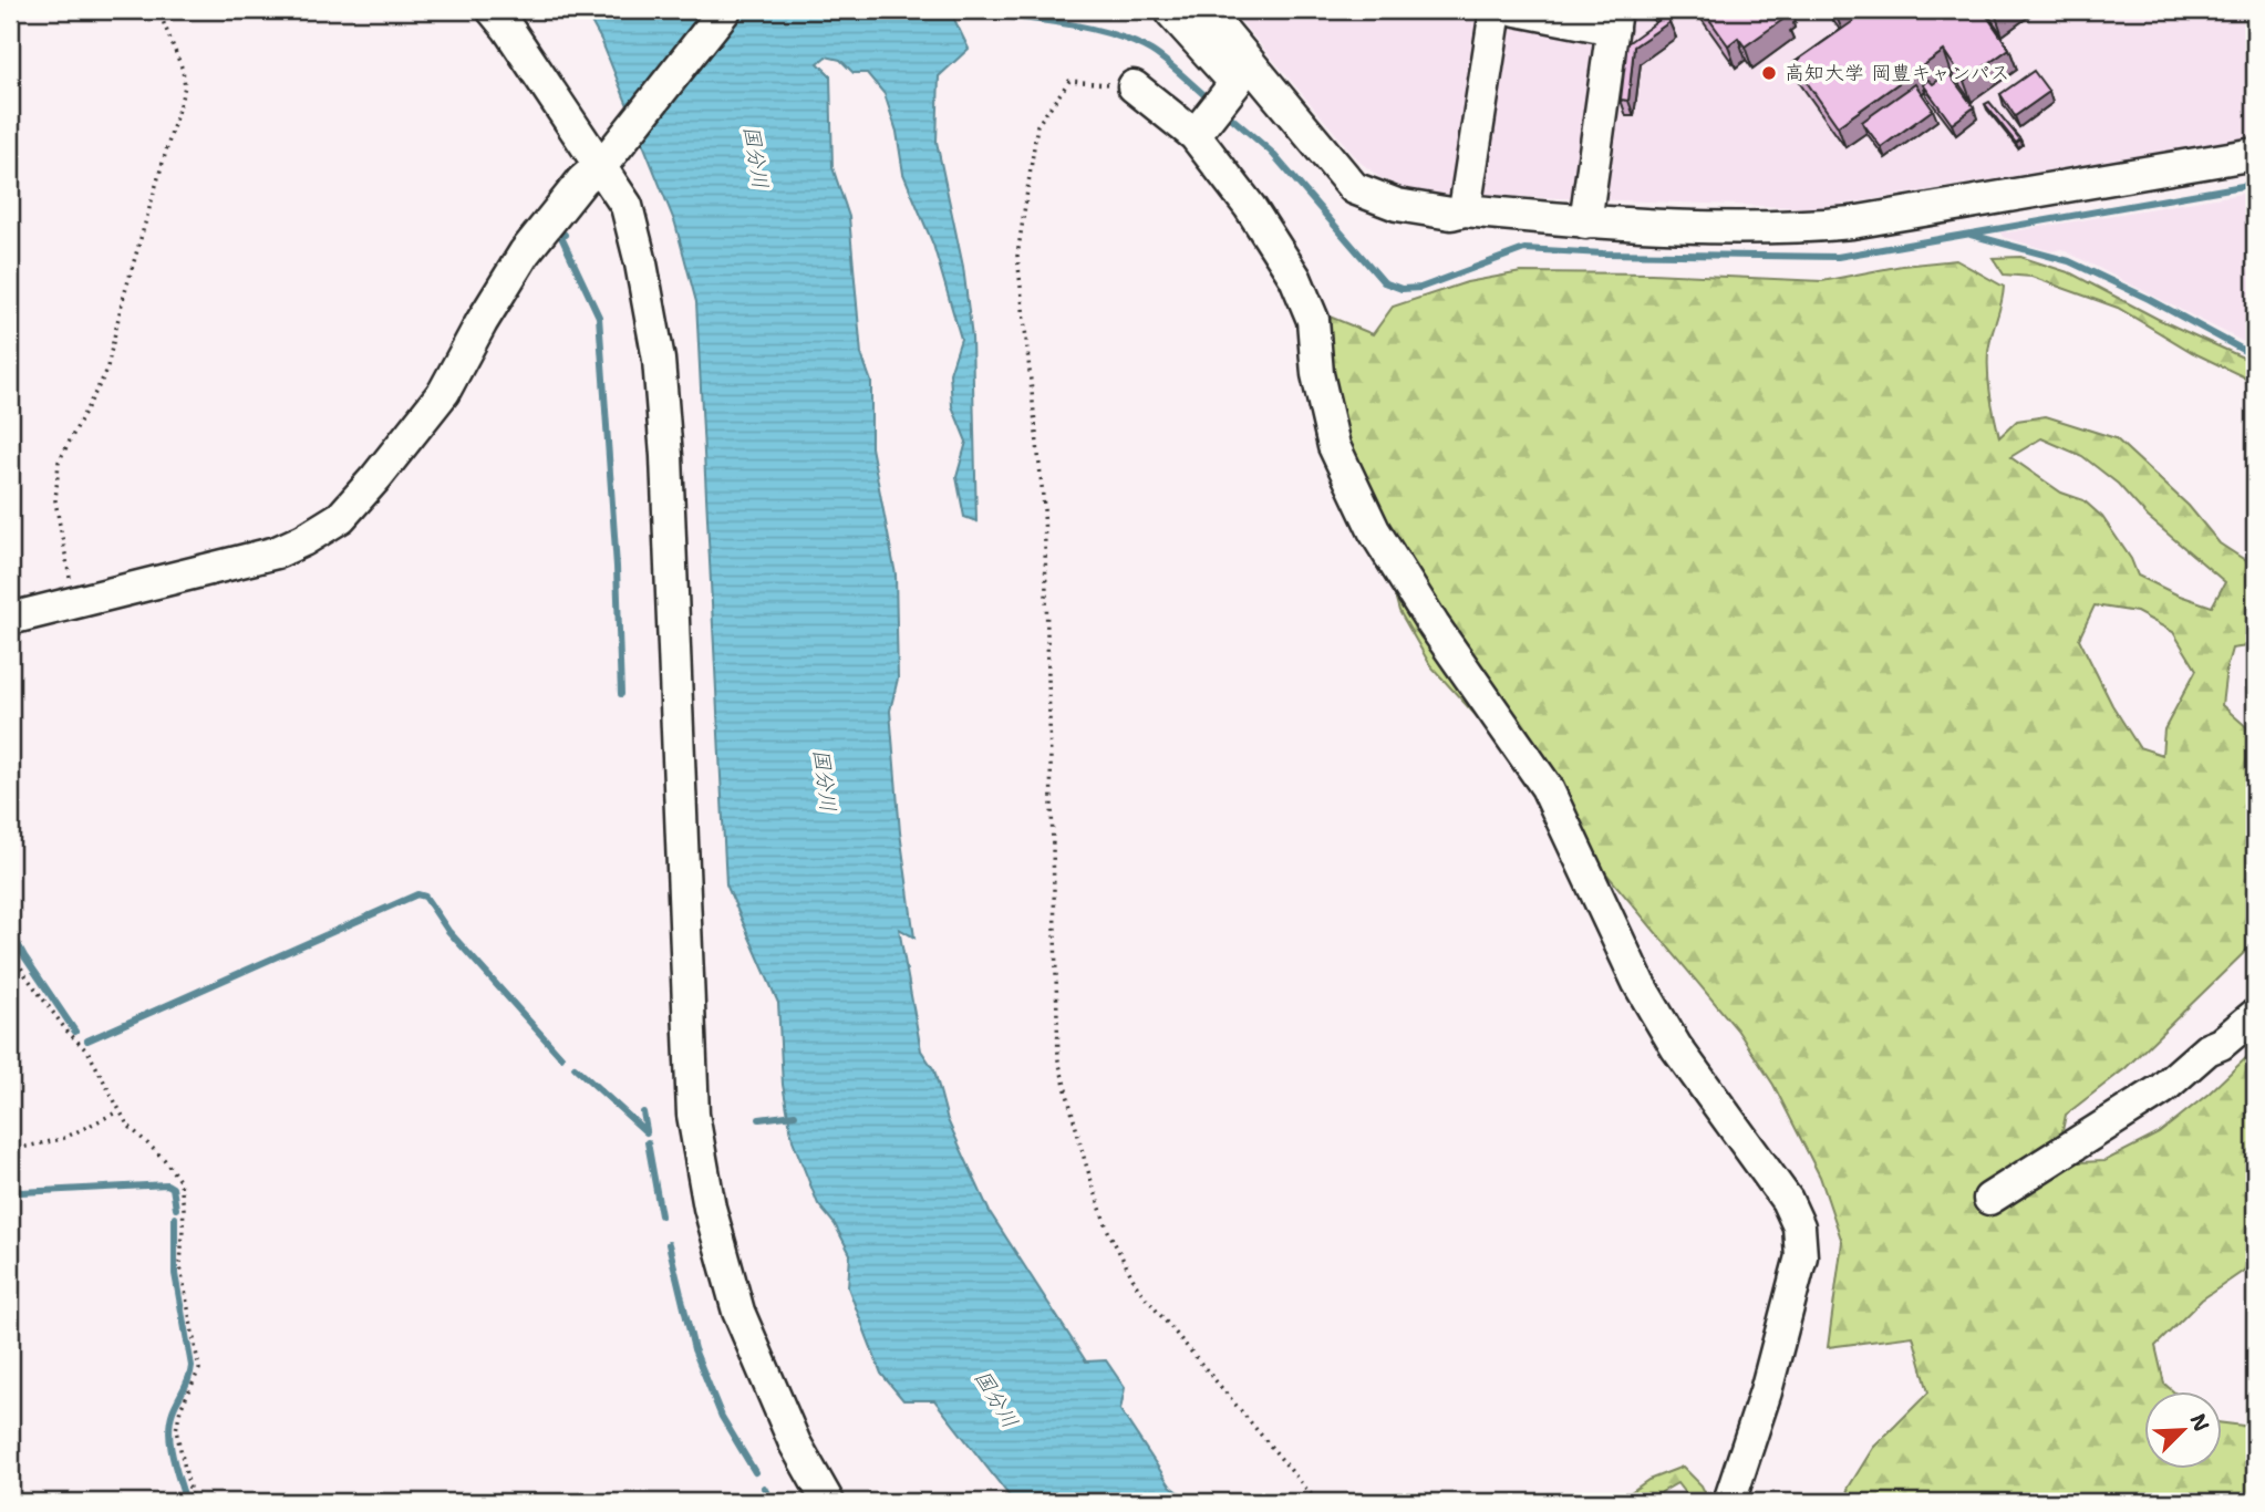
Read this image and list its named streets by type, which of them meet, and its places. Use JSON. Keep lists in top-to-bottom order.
{
  "water": ["国分川"],
  "places": ["高知大学 岡豊キャンパス"],
  "north": "top right"
}
